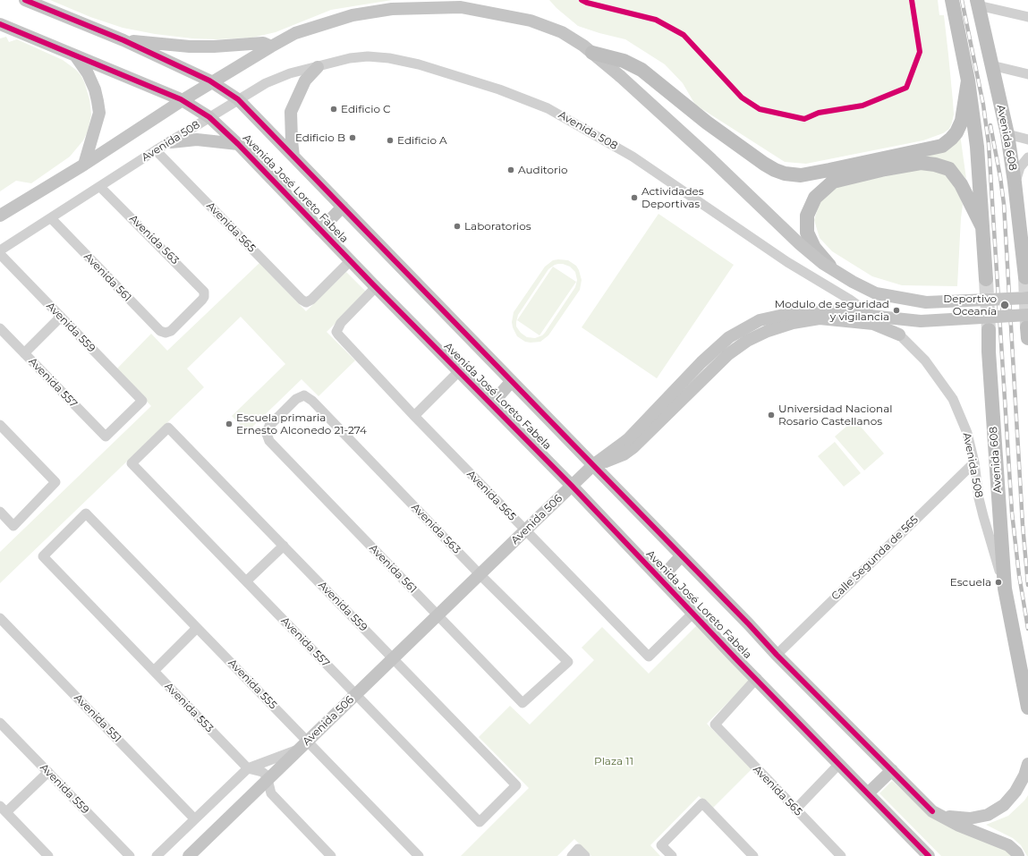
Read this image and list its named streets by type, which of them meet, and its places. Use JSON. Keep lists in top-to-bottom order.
{
  "streets": {
    "highway": ["Avenida 608"],
    "main road": ["Avenida José Loreto Fabela", "Avenida 506"],
    "street": [
      "Avenida 508",
      "Avenida 565",
      "Avenida 563",
      "Avenida 561",
      "Avenida 559",
      "Avenida 557",
      "Calle Segunda de 565",
      "Avenida 555",
      "Avenida 553",
      "Avenida 551"
    ]
  },
  "crossings": [
    ["Avenida 508", "Avenida 608"],
    ["Avenida 508", "Avenida José Loreto Fabela"],
    ["Avenida 508", "Avenida 565"],
    ["Avenida 508", "Avenida 563"],
    ["Avenida 508", "Avenida 561"],
    ["Avenida 508", "Calle Segunda de 565"],
    ["Avenida José Loreto Fabela", "Avenida 565"],
    ["Avenida José Loreto Fabela", "Avenida 506"],
    ["Avenida José Loreto Fabela", "Calle Segunda de 565"],
    ["Avenida 565", "Avenida 506"],
    ["Avenida 563", "Avenida 561"],
    ["Avenida 563", "Avenida 506"],
    ["Avenida 561", "Avenida 506"],
    ["Avenida 559", "Avenida 557"],
    ["Avenida 559", "Avenida 506"],
    ["Avenida 557", "Avenida 506"],
    ["Avenida 506", "Avenida 555"],
    ["Avenida 506", "Avenida 553"],
    ["Avenida 555", "Avenida 553"]
  ],
  "parks": ["Plaza 11"],
  "places": [
    "Edificio C",
    "Edificio B",
    "Edificio A",
    "Auditorio",
    "Actividades Deportivas",
    "Laboratorios",
    "Deportivo Oceanía",
    "Modulo de seguridad y vigilancia",
    "Universidad Nacional Rosario Castellanos",
    "Escuela primaria Ernesto Alconedo 21-274",
    "Escuela"
  ]
}
